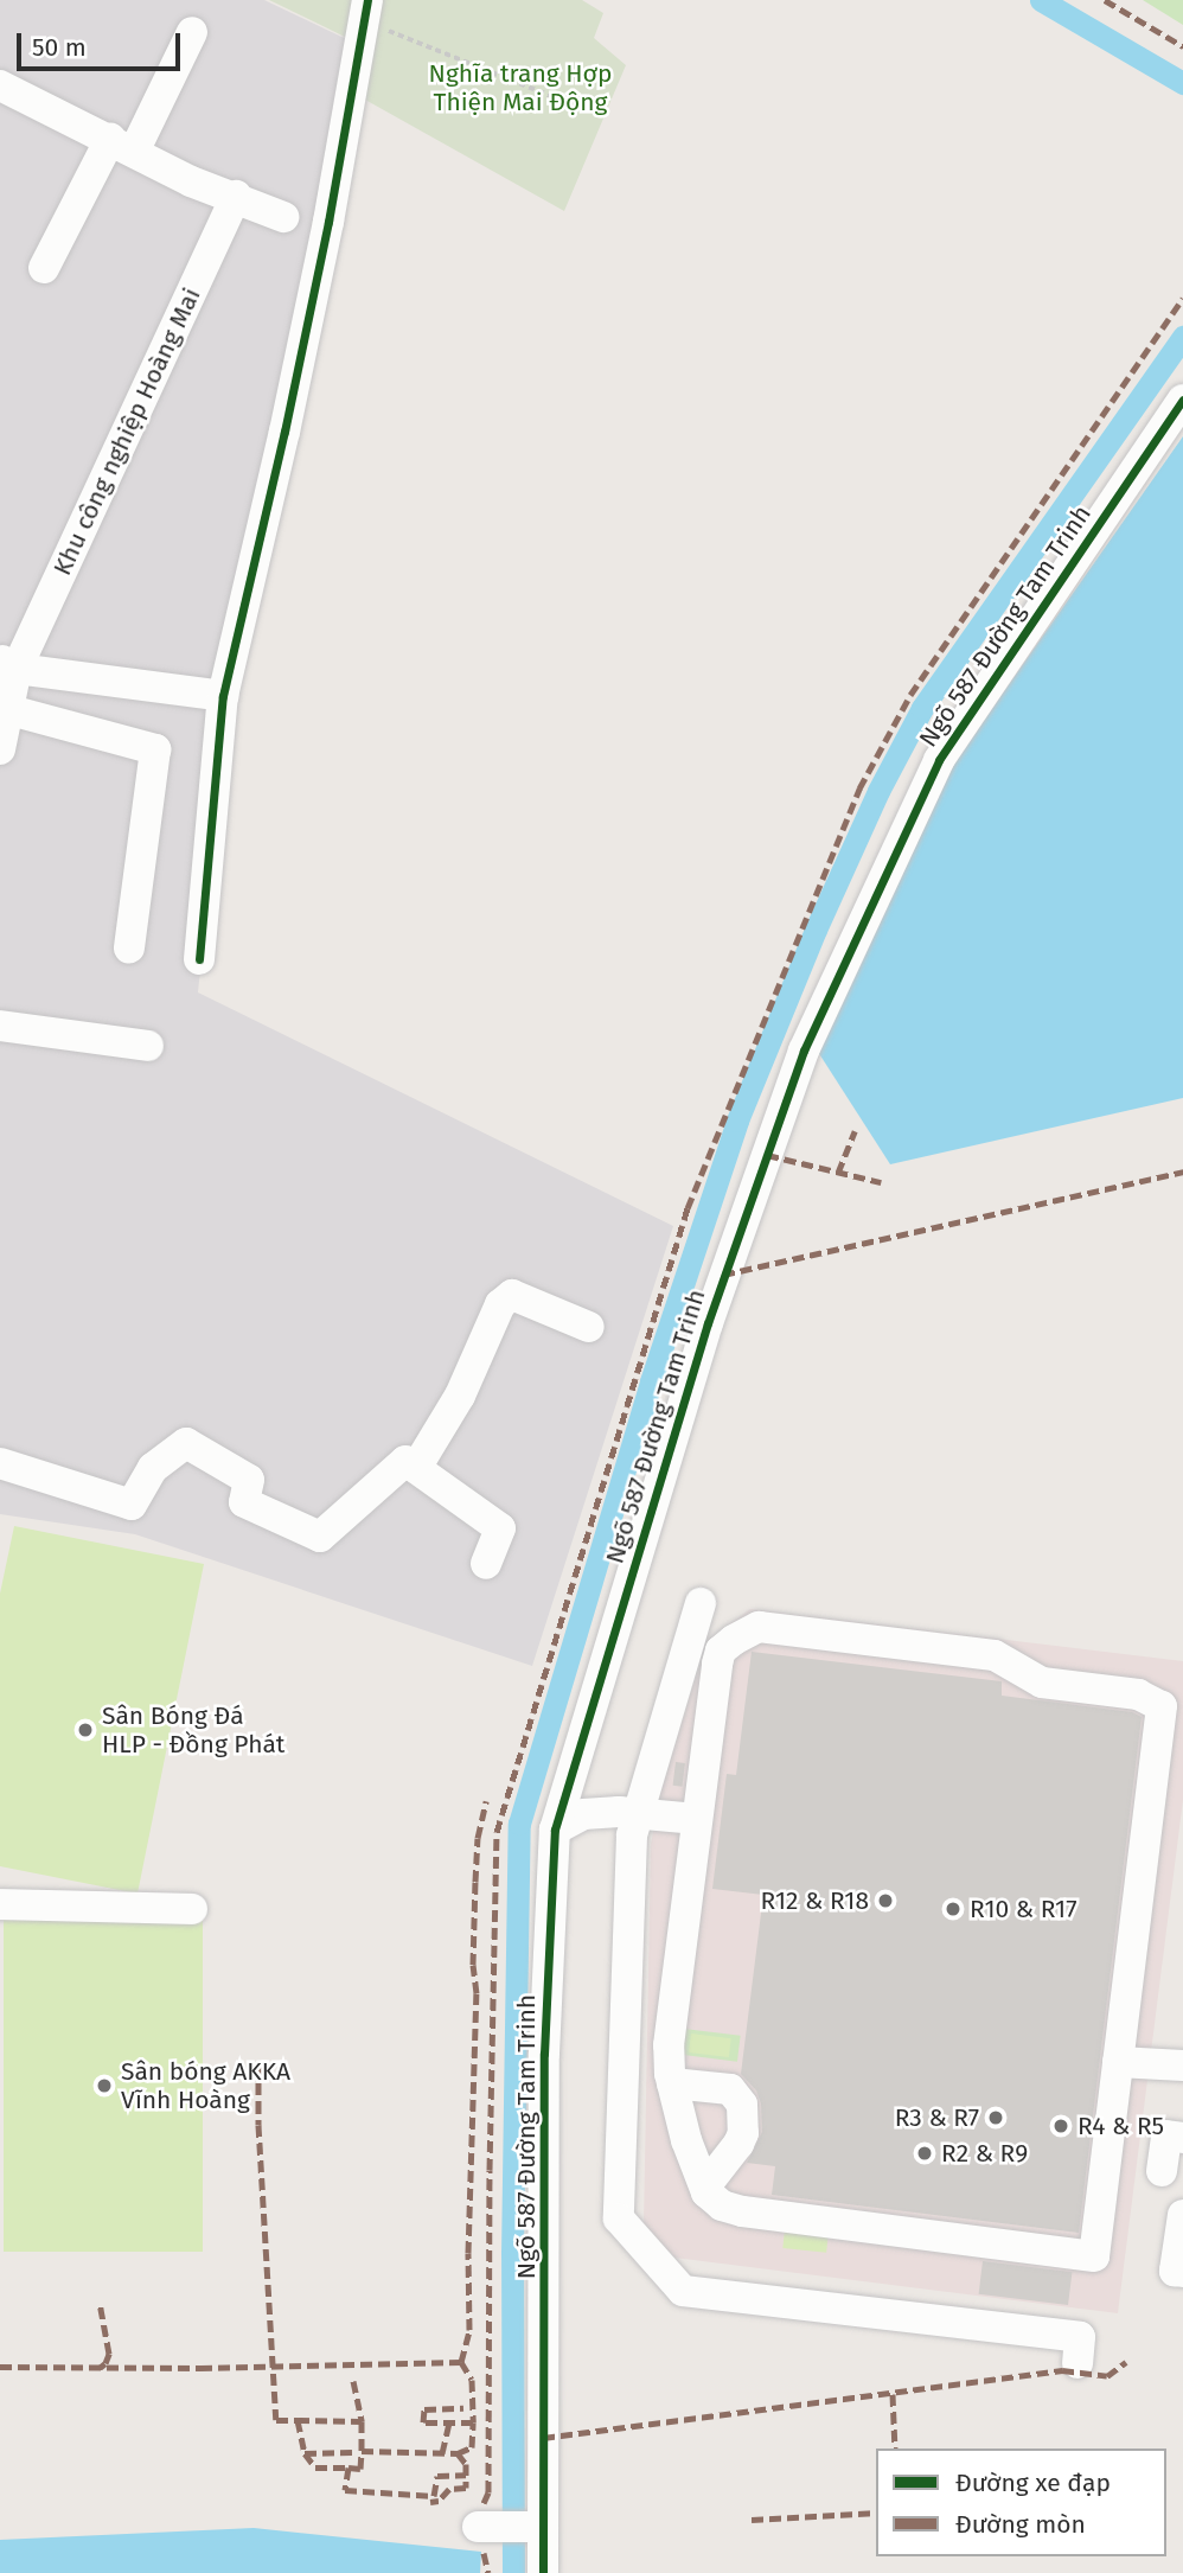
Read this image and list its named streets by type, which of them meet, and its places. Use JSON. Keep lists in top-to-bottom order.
{
  "streets": {
    "street": ["Khu công nghiệp Hoàng Mai", "Ngõ 587 Đường Tam Trinh"]
  },
  "parks": ["Nghĩa trang Hợp Thiện Mai Động"],
  "places": [
    "Sân Bóng Đá HLP - Đồng Phát",
    "R12 & R18",
    "R10 & R17",
    "Sân bóng AKKA Vĩnh Hoàng",
    "R3 & R7",
    "R4 & R5",
    "R2 & R9"
  ],
  "legend": ["Đường xe đạp", "Đường mòn"],
  "scale_bar": "50 m"
}
